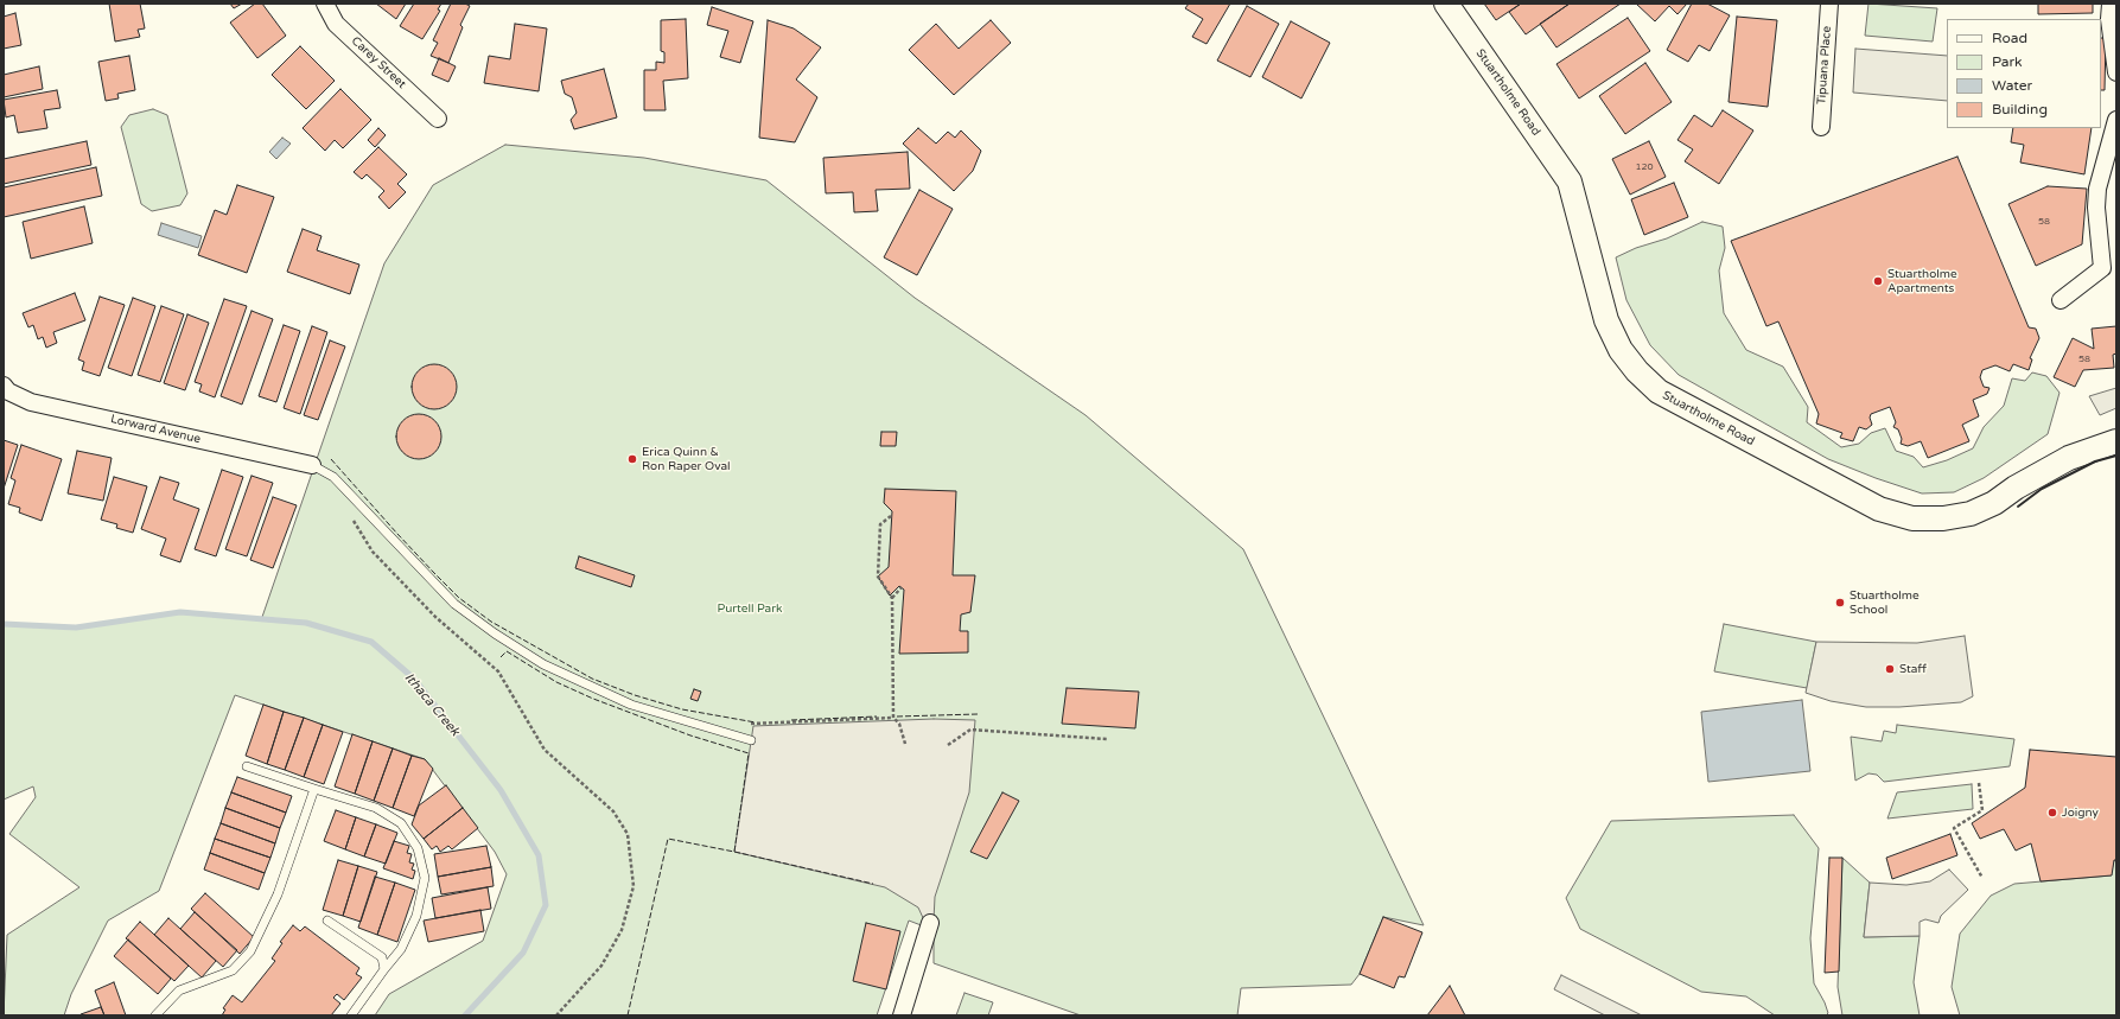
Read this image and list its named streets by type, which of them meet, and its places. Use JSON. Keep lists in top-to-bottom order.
{
  "streets": {
    "main road": ["Stuartholme Road"],
    "street": ["Carey Street", "Tipuana Place", "Lorward Avenue"]
  },
  "water": ["Ithaca Creek"],
  "parks": ["Purtell Park"],
  "places": [
    "Stuartholme Apartments",
    "Erica Quinn & Ron Raper Oval",
    "Stuartholme School",
    "Staff",
    "Joigny"
  ],
  "house_numbers": ["120", "58", "58"],
  "legend": [
    "Road",
    "Park",
    "Water",
    "Building"
  ]
}
